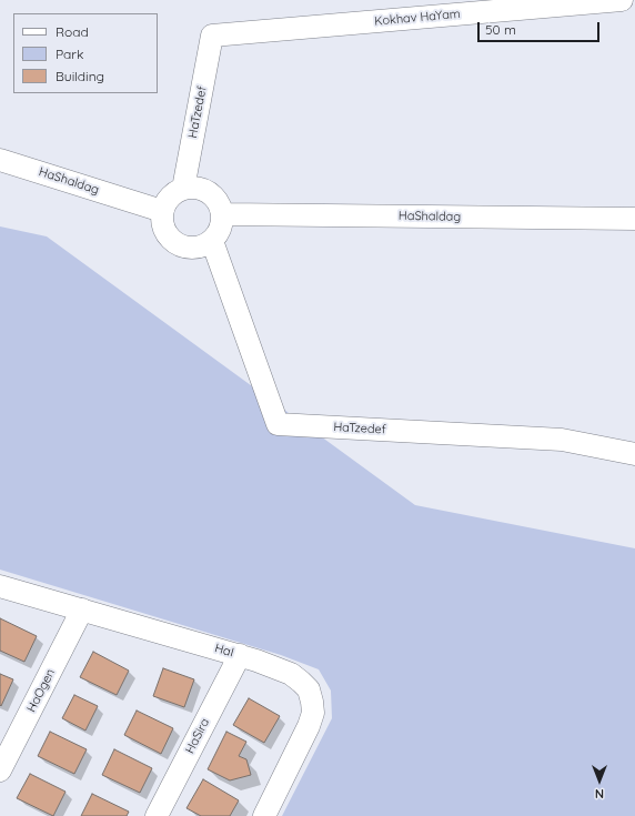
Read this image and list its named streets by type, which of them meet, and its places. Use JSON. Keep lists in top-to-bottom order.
{
  "streets": {
    "street": [
      "Kokhav HaYam",
      "HaTzedef",
      "HaShaldag",
      "HaI",
      "HaOgen",
      "HaSira"
    ]
  },
  "crossings": [
    ["Kokhav HaYam", "HaTzedef"],
    ["HaTzedef", "HaShaldag"],
    ["HaI", "HaOgen"],
    ["HaI", "HaSira"]
  ],
  "legend": ["Road", "Park", "Building"],
  "scale_bar": "50 m",
  "north": "bottom"
}
